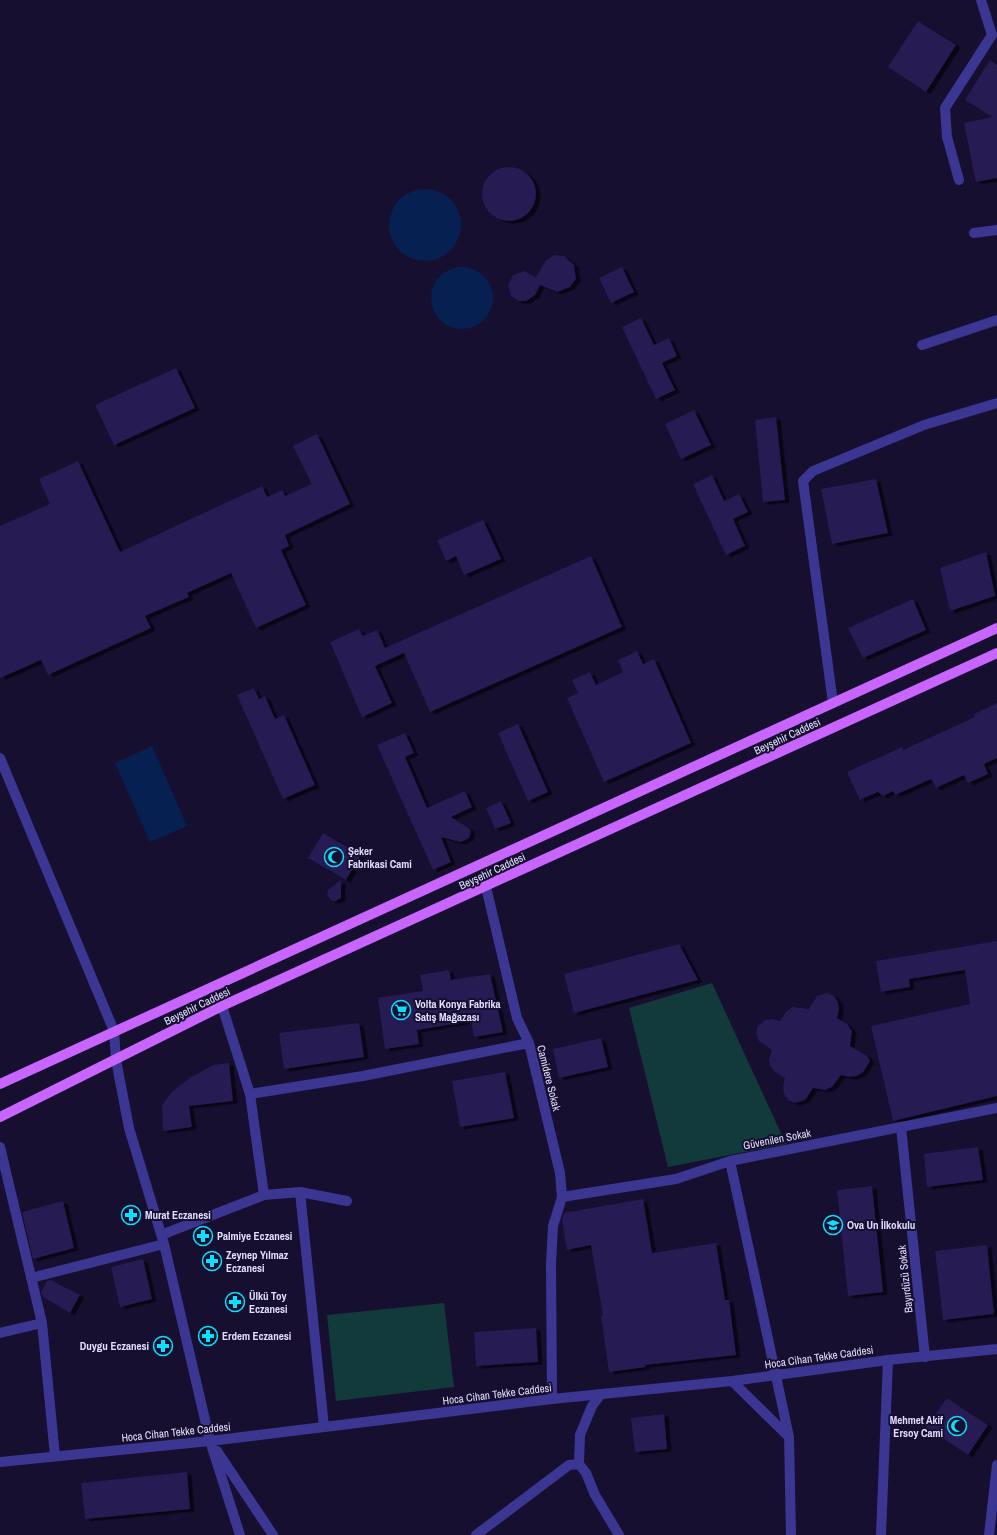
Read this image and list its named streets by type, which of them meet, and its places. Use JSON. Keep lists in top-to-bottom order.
{
  "streets": {
    "main road": ["Beyşehir Caddesi"],
    "street": [
      "Camidere Sokak",
      "Güvenilen Sokak",
      "Bayırdüzü Sokak",
      "Hoca Cihan Tekke Caddesi"
    ]
  },
  "crossings": [
    ["Camidere Sokak", "Güvenilen Sokak"],
    ["Camidere Sokak", "Hoca Cihan Tekke Caddesi"],
    ["Güvenilen Sokak", "Bayırdüzü Sokak"],
    ["Bayırdüzü Sokak", "Hoca Cihan Tekke Caddesi"]
  ],
  "places": {
    "mosque": ["Şeker Fabrikasi Cami", "Mehmet Akif Ersoy Cami"],
    "supermarket": ["Volta Konya Fabrika Satış Mağazası"],
    "pharmacy": [
      "Murat Eczanesi",
      "Palmiye Eczanesi",
      "Zeynep Yılmaz Eczanesi",
      "Ülkü Toy Eczanesi",
      "Erdem Eczanesi",
      "Duygu Eczanesi"
    ],
    "school or university": ["Ova Un İlkokulu"]
  }
}
